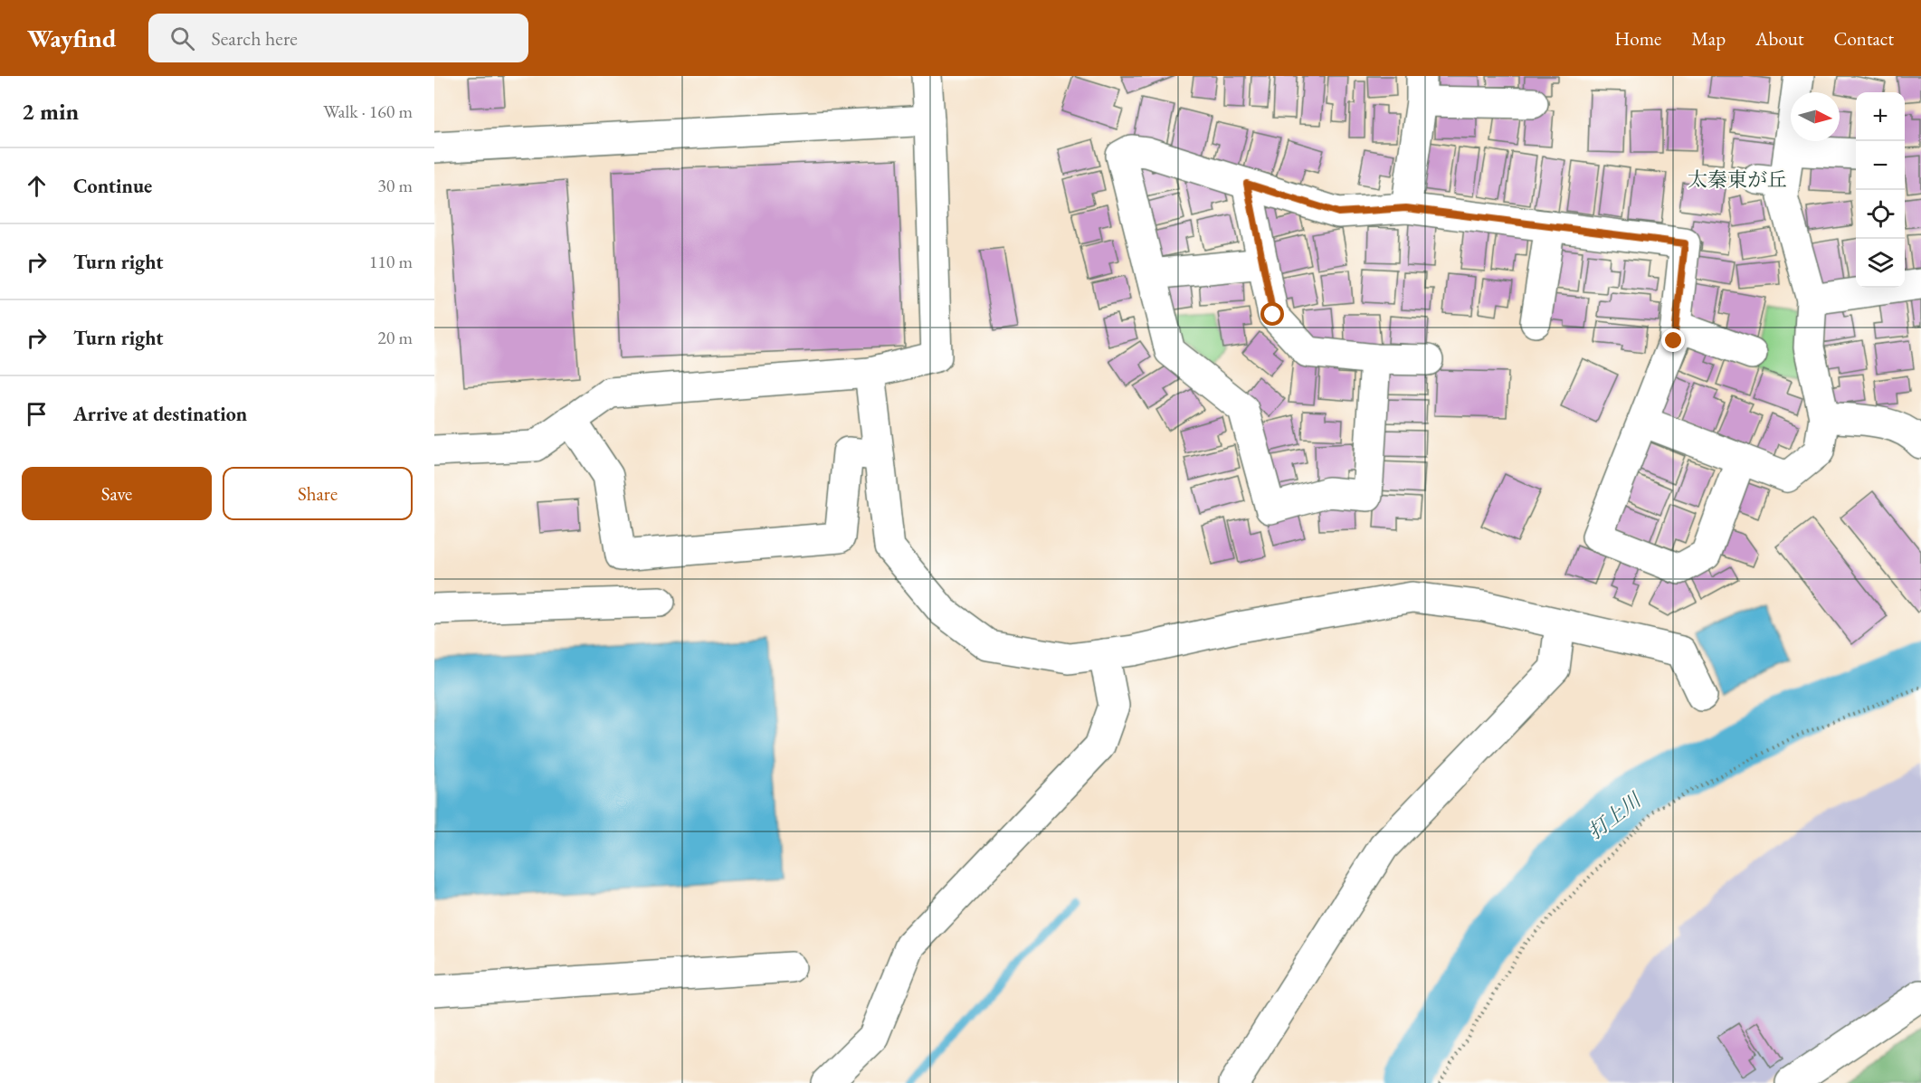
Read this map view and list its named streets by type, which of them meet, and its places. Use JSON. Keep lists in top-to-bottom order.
{
  "districts": ["太秦東が丘"],
  "water": ["打上川"],
  "north": "right",
  "page": {
    "header": "Wayfind",
    "search": "Search here",
    "nav": [
      "Home",
      "Map",
      "About",
      "Contact"
    ],
    "heading": ["2 min", "Walk · 160 m"],
    "map_buttons": ["+", "−"],
    "list": [
      ["Continue", "30 m"],
      ["Turn right", "110 m"],
      ["Turn right", "20 m"],
      "Arrive at destination"
    ],
    "buttons": ["Save", "Share"]
  }
}
